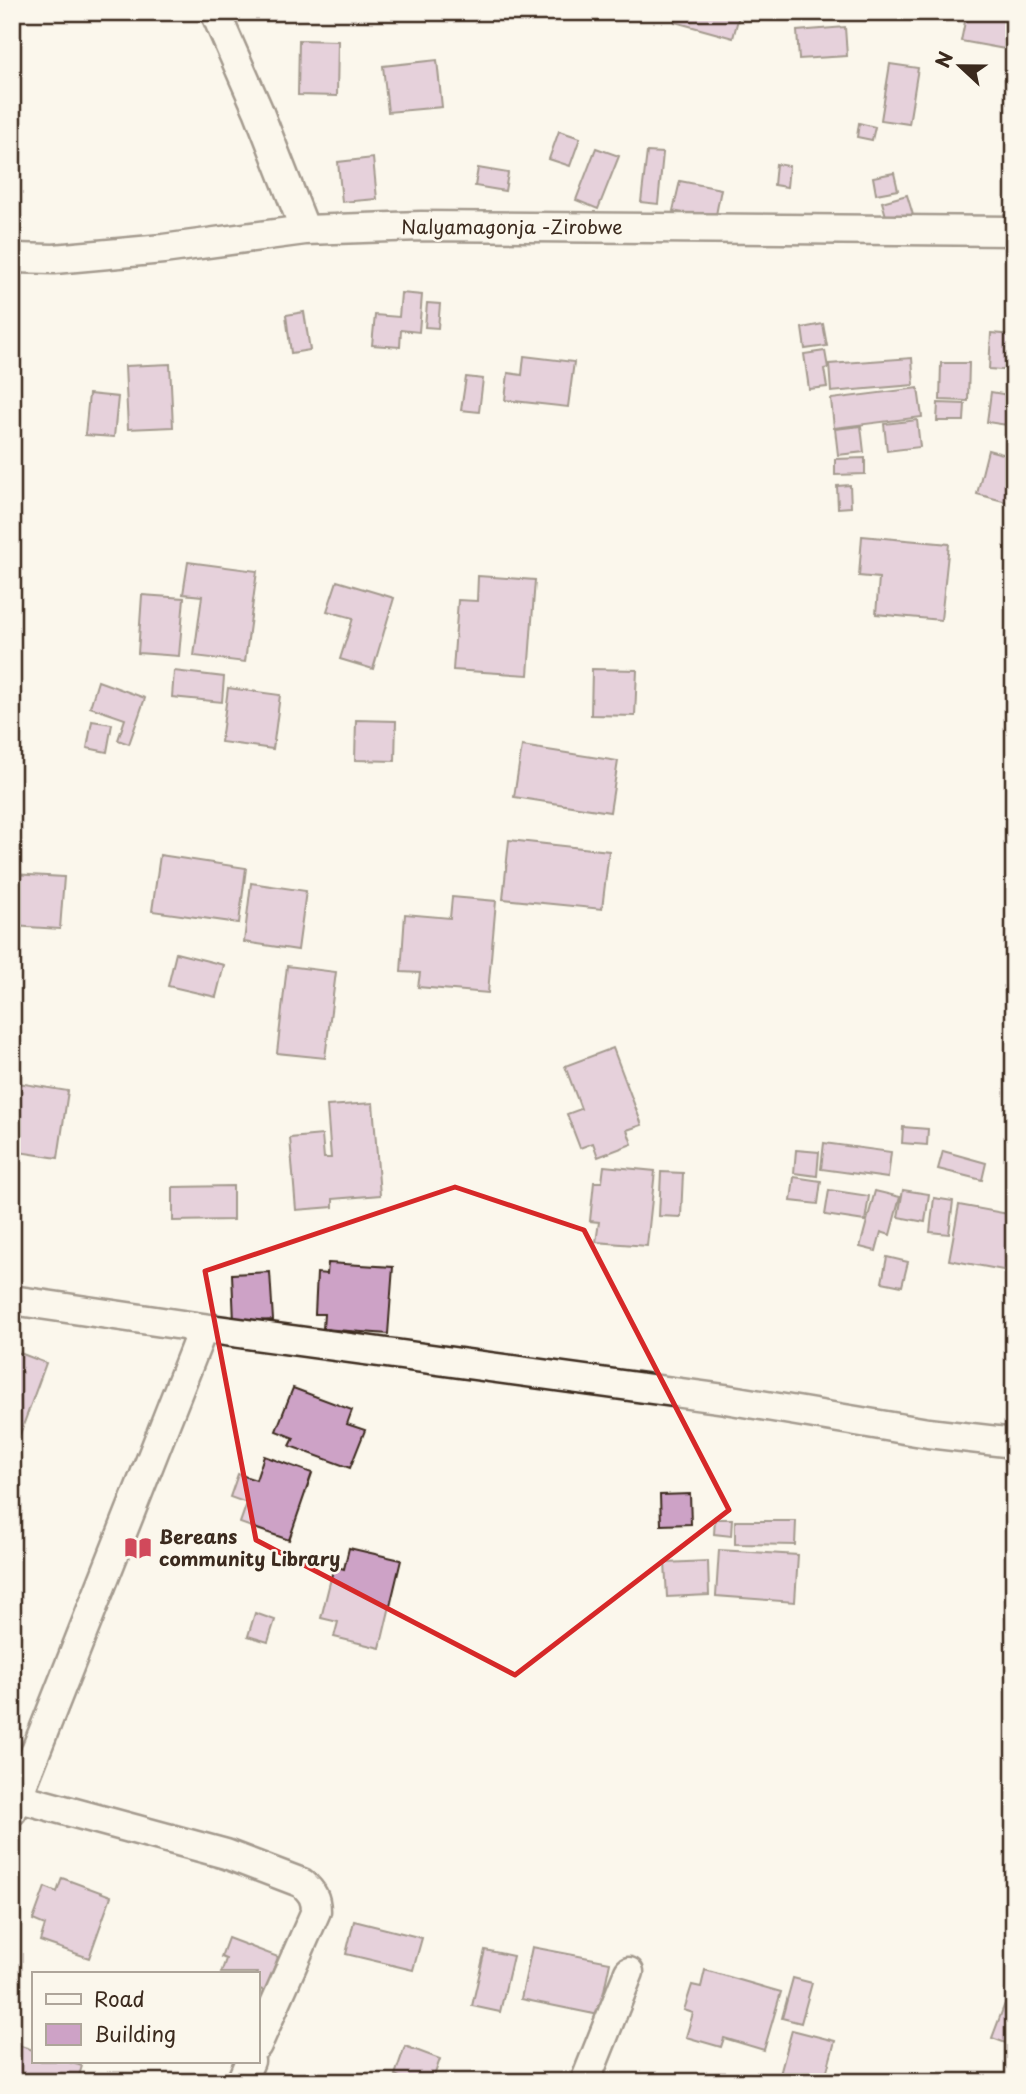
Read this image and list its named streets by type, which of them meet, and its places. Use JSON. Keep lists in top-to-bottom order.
{
  "streets": {
    "street": ["Nalyamagonja -Zirobwe"]
  },
  "places": {
    "library": ["Bereans community Library"]
  },
  "legend": ["Road", "Building"],
  "north": "left"
}
